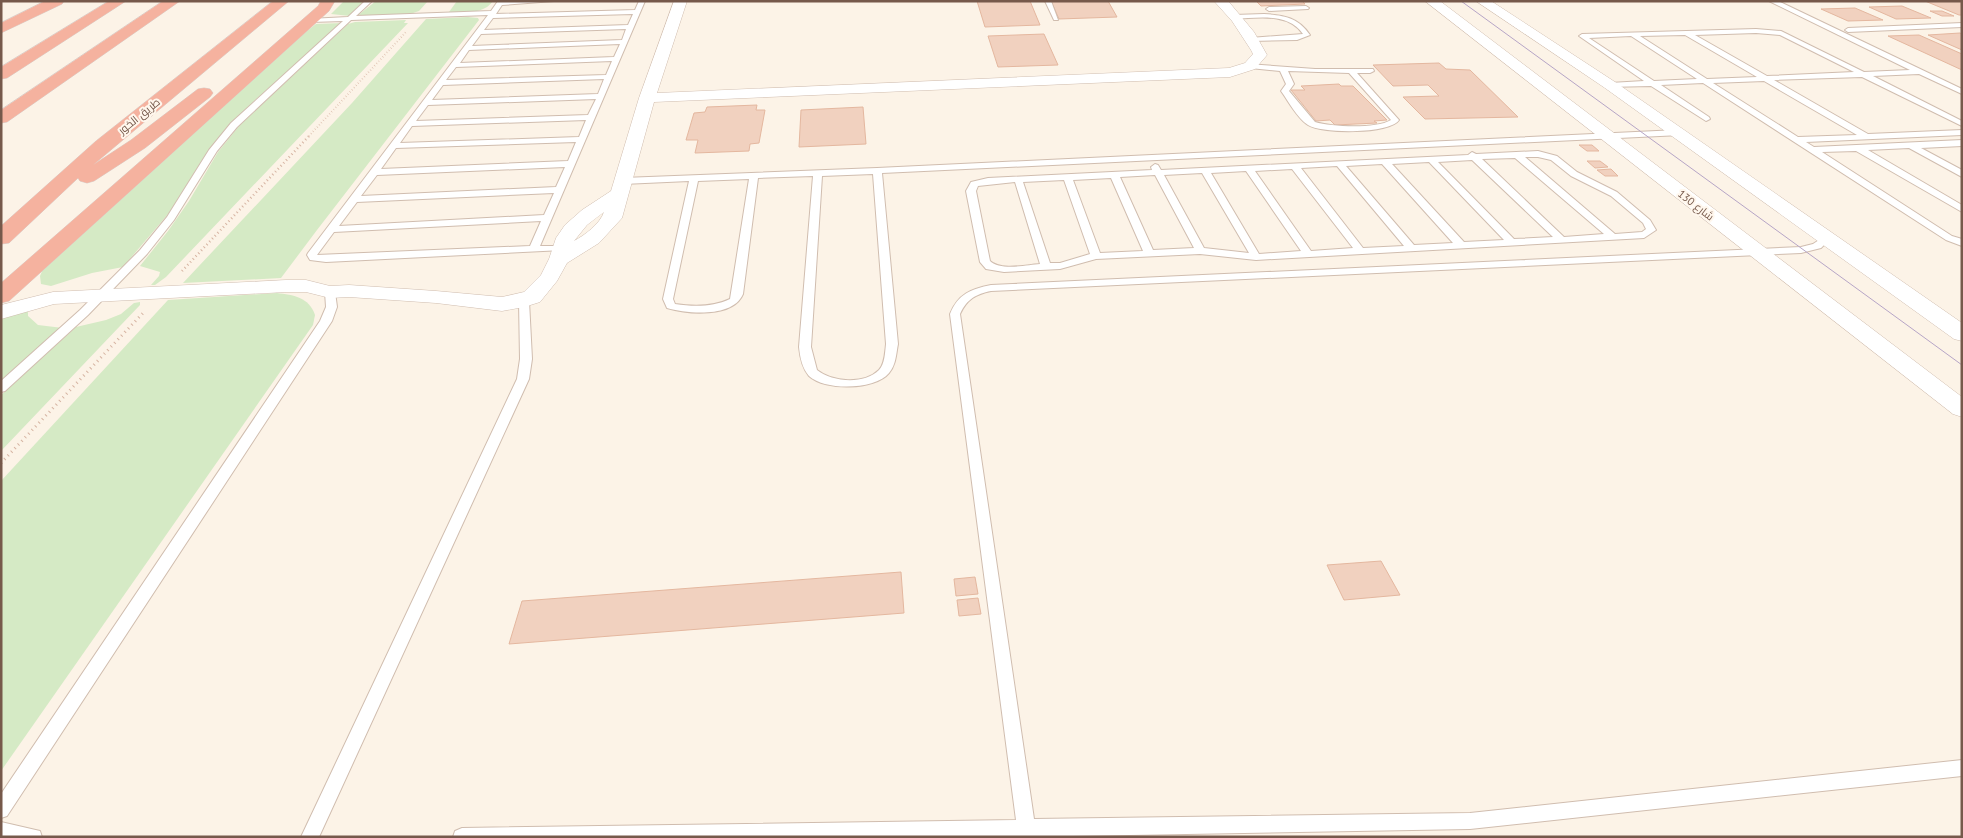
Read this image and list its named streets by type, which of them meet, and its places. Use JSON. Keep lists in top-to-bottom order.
{
  "streets": {
    "highway": ["طريق الخور"],
    "street": ["شارع 130"]
  }
}
